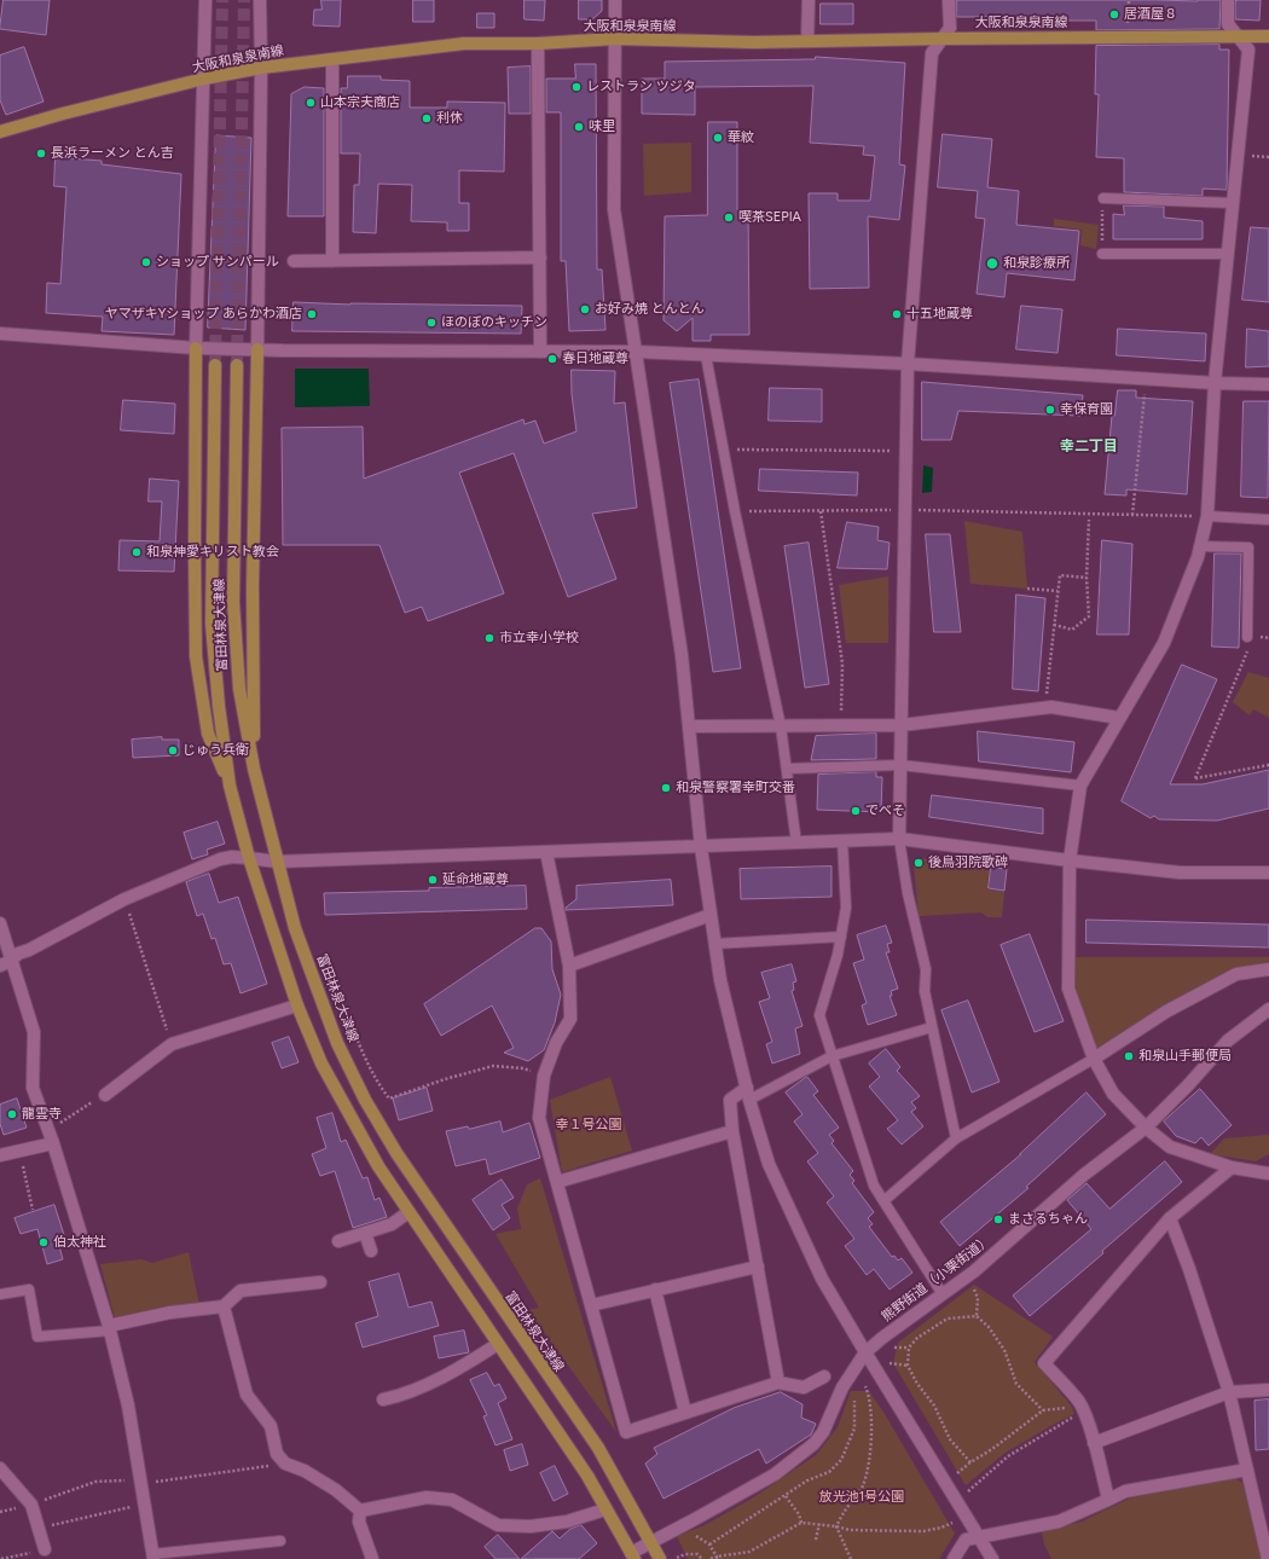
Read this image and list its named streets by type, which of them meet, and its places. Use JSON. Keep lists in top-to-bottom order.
{
  "streets": {
    "main road": ["大阪和泉泉南線", "富田林泉大津線"],
    "street": ["熊野街道（小栗街道）"]
  },
  "crossings": [
    ["富田林泉大津線", "熊野街道（小栗街道）"]
  ],
  "districts": ["幸二丁目"],
  "parks": ["幸１号公園", "放光池1号公園"],
  "places": [
    "居酒屋８",
    "レストラン ツジタ",
    "山本宗夫商店",
    "利休",
    "味里",
    "華紋",
    "長浜ラーメン とん吉",
    "喫茶SEPIA",
    "ショップ サンパール",
    "和泉診療所",
    "お好み焼 とんとん",
    "ヤマザキYショップ あらかわ酒店",
    "十五地蔵尊",
    "ほのぼのキッチン",
    "春日地蔵尊",
    "幸保育園",
    "和泉神愛キリスト教会",
    "市立幸小学校",
    "じゅう兵衛",
    "和泉警察署幸町交番",
    "でべそ",
    "後鳥羽院歌碑",
    "延命地蔵尊",
    "和泉山手郵便局",
    "龍雲寺",
    "まさるちゃん",
    "伯太神社"
  ]
}
